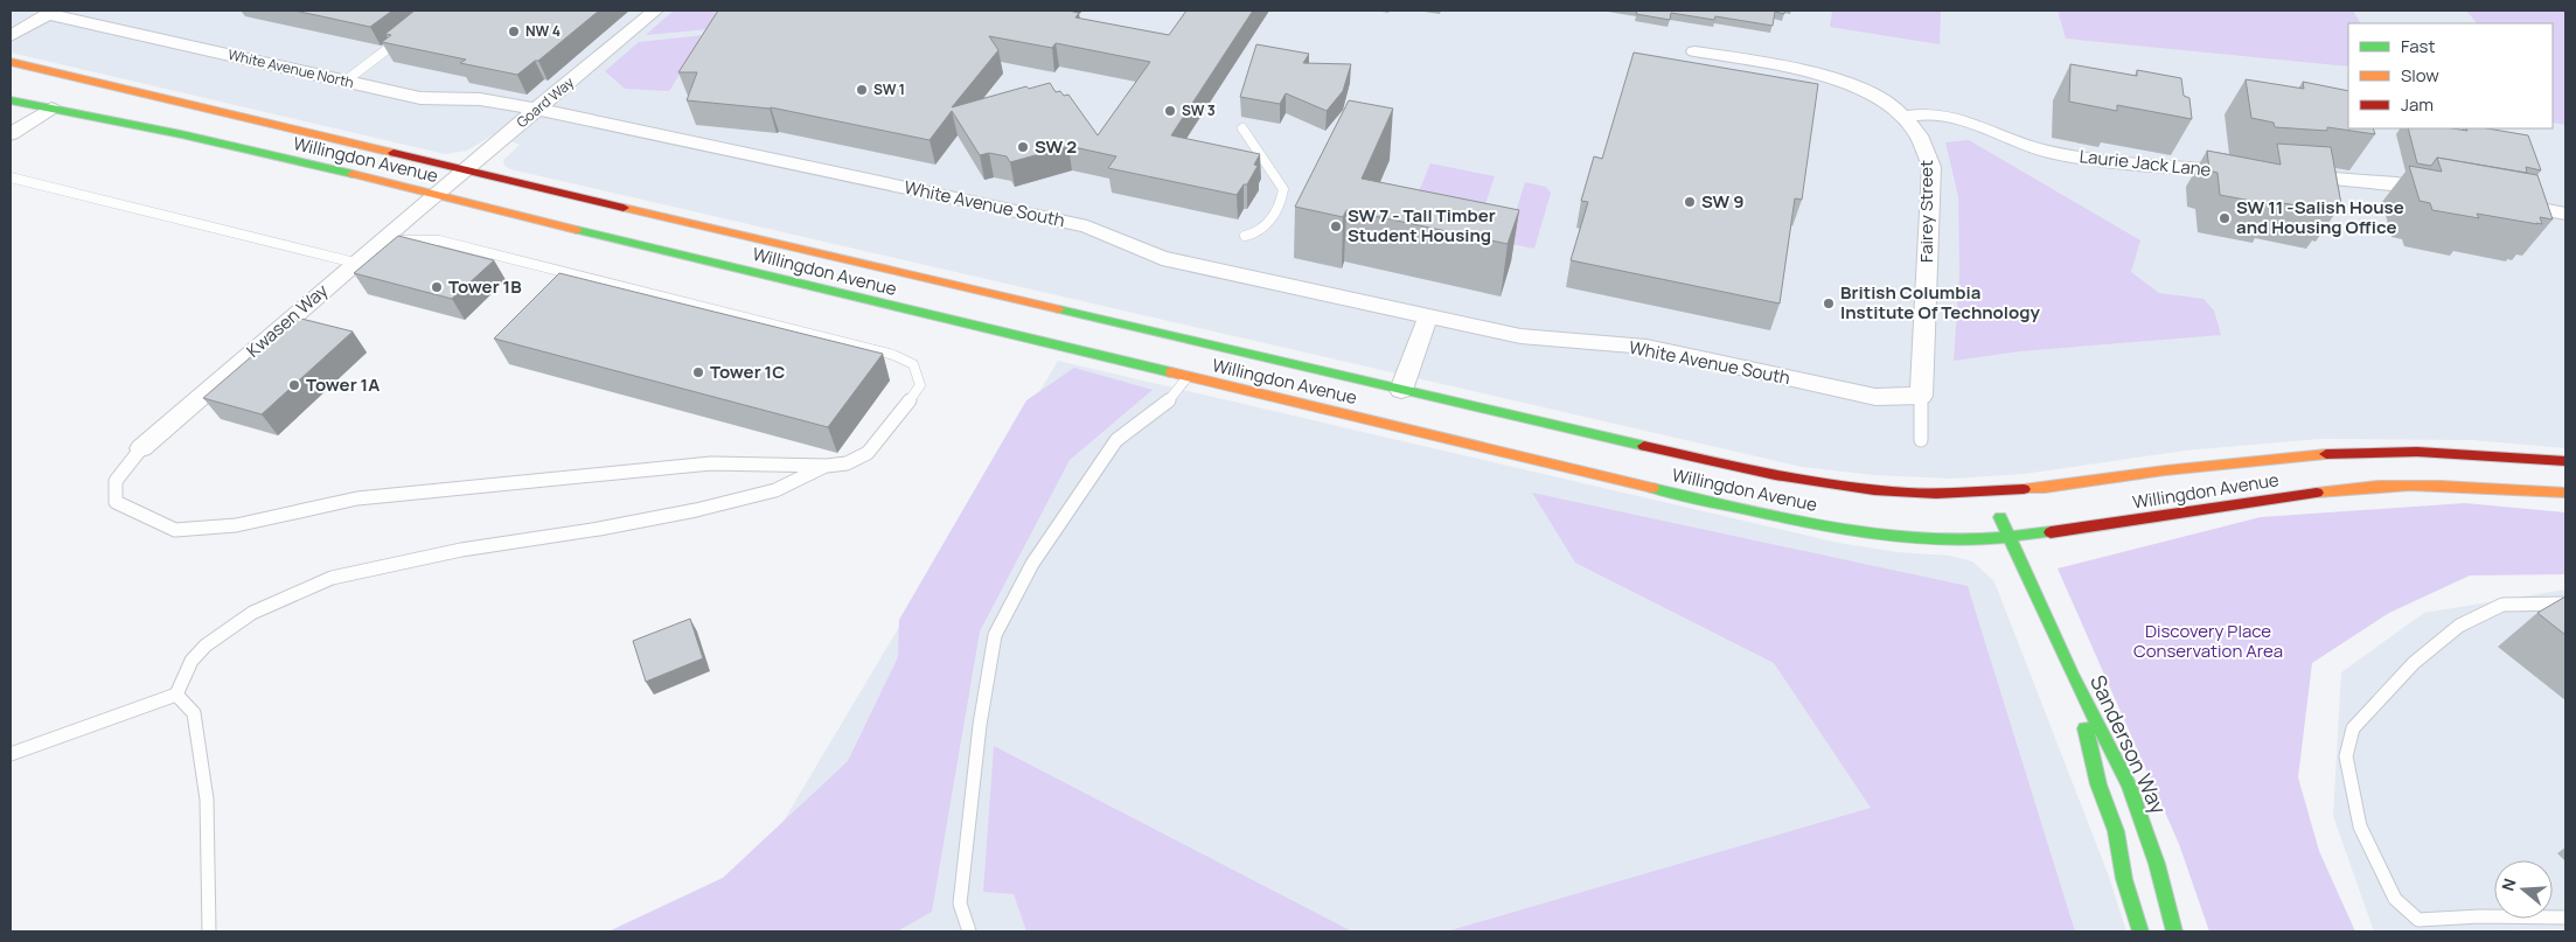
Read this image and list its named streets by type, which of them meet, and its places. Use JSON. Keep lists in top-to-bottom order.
{
  "streets": {
    "main road": ["Willingdon Avenue", "Sanderson Way"],
    "street": [
      "White Avenue North",
      "Goard Way",
      "Laurie Jack Lane",
      "White Avenue South",
      "Fairey Street",
      "Kwasen Way"
    ]
  },
  "crossings": [
    ["White Avenue North", "Goard Way"],
    ["White Avenue North", "White Avenue South"],
    ["Goard Way", "Willingdon Avenue"],
    ["Goard Way", "White Avenue South"],
    ["Goard Way", "Kwasen Way"],
    ["Willingdon Avenue", "Kwasen Way"],
    ["Willingdon Avenue", "Sanderson Way"],
    ["Laurie Jack Lane", "Fairey Street"],
    ["White Avenue South", "Fairey Street"]
  ],
  "parks": ["Discovery Place Conservation Area"],
  "places": [
    "NW 4",
    "SW 1",
    "SW 3",
    "SW 2",
    "SW 9",
    "SW 11 -Salish House and Housing Office",
    "SW 7 - Tall Timber Student Housing",
    "Tower 1B",
    "British Columbia Institute Of Technology",
    "Tower 1C",
    "Tower 1A"
  ],
  "legend": ["Fast", "Slow", "Jam"],
  "north": "left"
}
